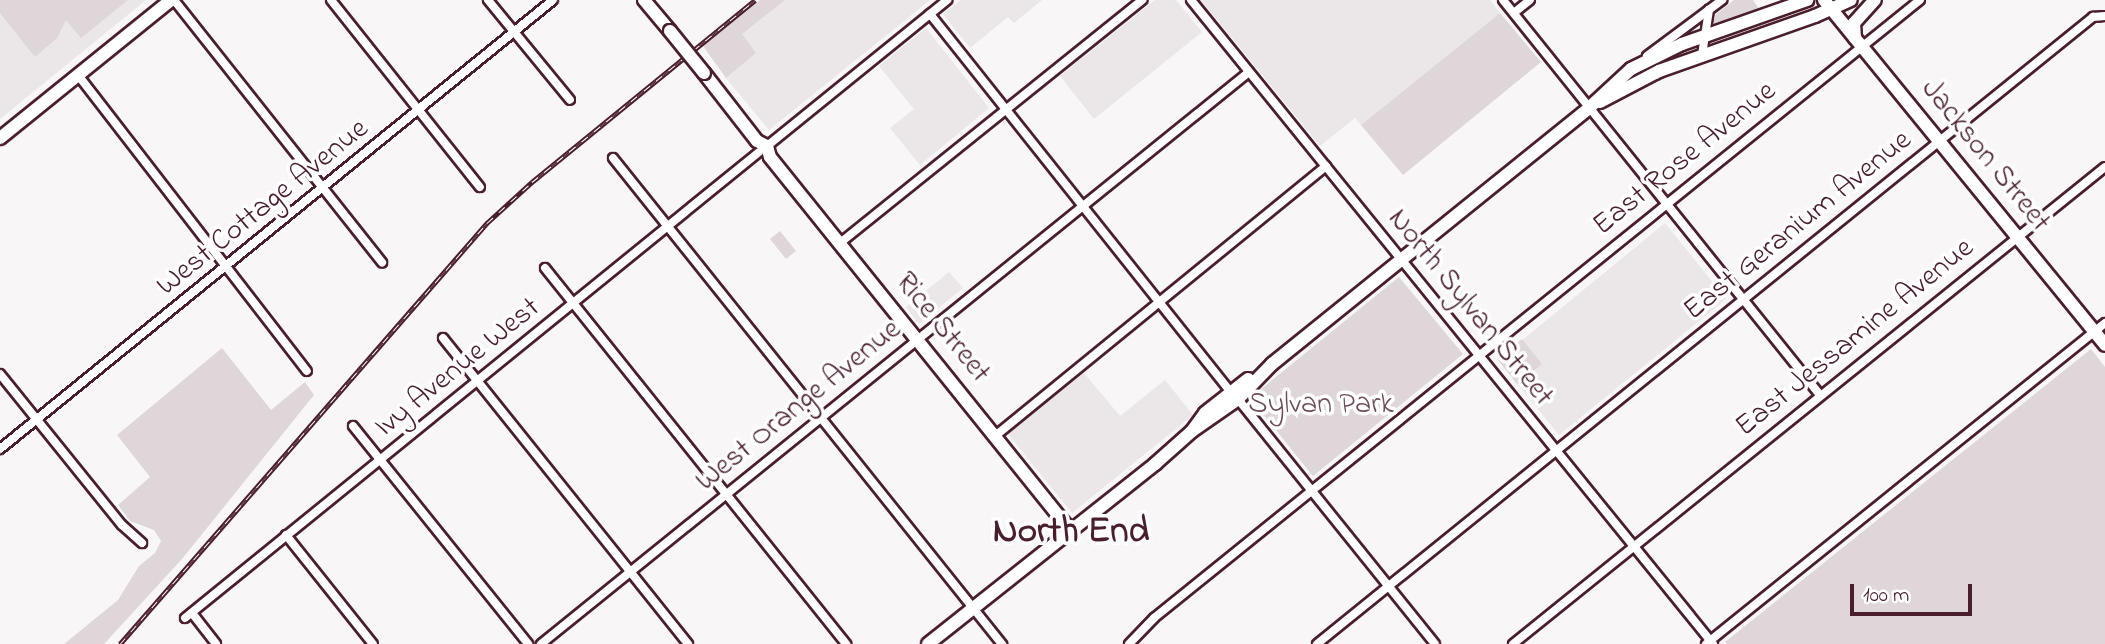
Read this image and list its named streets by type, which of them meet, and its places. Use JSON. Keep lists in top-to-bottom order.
{
  "streets": {
    "main road": ["Jackson Street", "Rice Street"],
    "street": [
      "East Rose Avenue",
      "West Cottage Avenue",
      "East Geranium Avenue",
      "North Sylvan Street",
      "East Jessamine Avenue",
      "Ivy Avenue West",
      "West Orange Avenue"
    ]
  },
  "crossings": [
    ["Jackson Street", "East Rose Avenue"],
    ["Jackson Street", "East Geranium Avenue"],
    ["Jackson Street", "East Jessamine Avenue"],
    ["East Rose Avenue", "North Sylvan Street"],
    ["East Geranium Avenue", "North Sylvan Street"],
    ["North Sylvan Street", "East Jessamine Avenue"],
    ["North Sylvan Street", "West Orange Avenue"],
    ["Rice Street", "Ivy Avenue West"],
    ["Rice Street", "West Orange Avenue"]
  ],
  "districts": ["North End"],
  "parks": ["Sylvan Park"],
  "scale_bar": "100 m"
}
